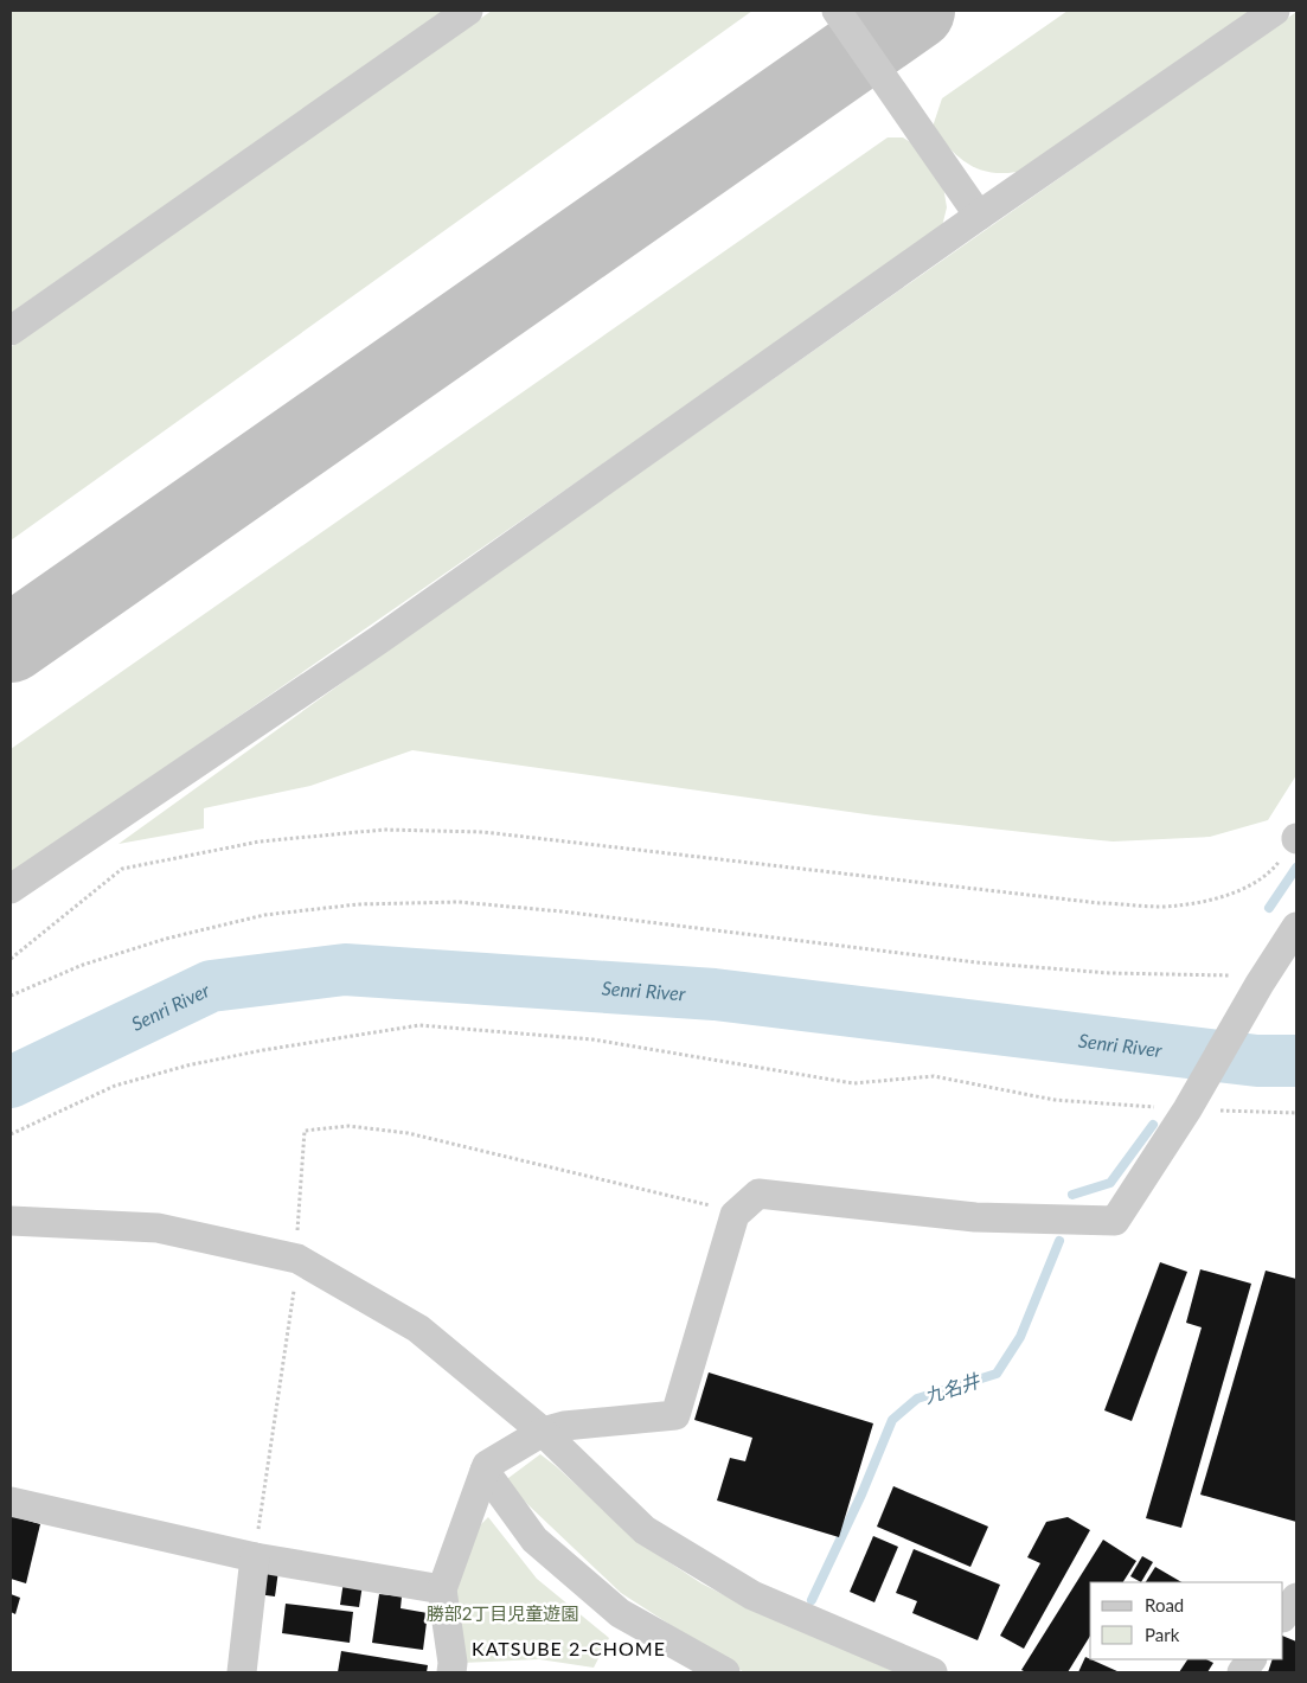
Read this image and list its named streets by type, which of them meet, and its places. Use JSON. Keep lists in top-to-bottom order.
{
  "districts": ["KATSUBE 2-CHOME"],
  "water": ["Senri River", "九名井"],
  "parks": ["勝部2丁目児童遊園"],
  "legend": ["Road", "Park"]
}
